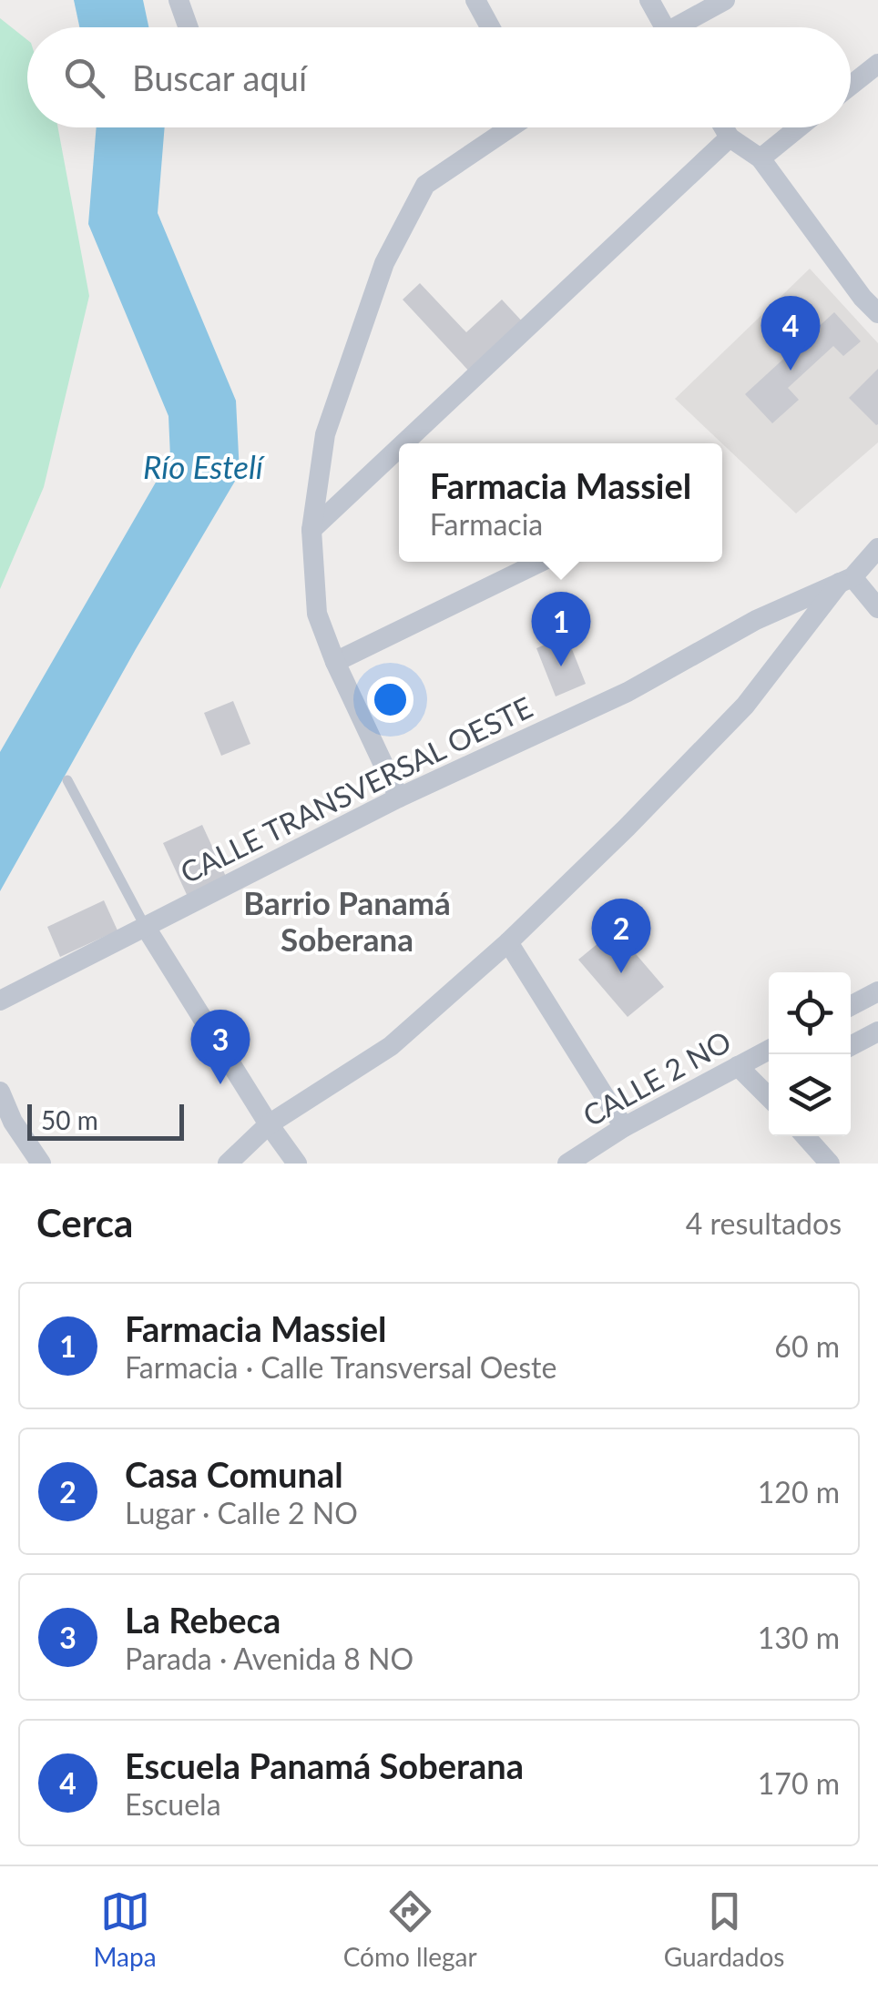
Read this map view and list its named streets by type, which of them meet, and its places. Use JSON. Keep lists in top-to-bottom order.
{
  "streets": {
    "street": ["CALLE TRANSVERSAL OESTE", "CALLE 2 NO"]
  },
  "districts": ["Barrio Panamá Soberana"],
  "water": ["Río Estelí"],
  "scale_bar": "50 m",
  "page": {
    "search": "Buscar aquí",
    "pins": [
      "4",
      "1",
      "2",
      "3"
    ],
    "popup": ["Farmacia Massiel", "Farmacia"],
    "scale": "50 m",
    "heading": ["Cerca", "4 resultados"],
    "list": [
      {
        "mark": "1",
        "name": "Farmacia Massiel",
        "note": "Farmacia · Calle Transversal Oeste",
        "value": "60 m"
      },
      {
        "mark": "2",
        "name": "Casa Comunal",
        "note": "Lugar · Calle 2 NO",
        "value": "120 m"
      },
      {
        "mark": "3",
        "name": "La Rebeca",
        "note": "Parada · Avenida 8 NO",
        "value": "130 m"
      },
      {
        "mark": "4",
        "name": "Escuela Panamá Soberana",
        "note": "Escuela",
        "value": "170 m"
      }
    ],
    "nav": ["Mapa", "Cómo llegar", "Guardados"]
  }
}
